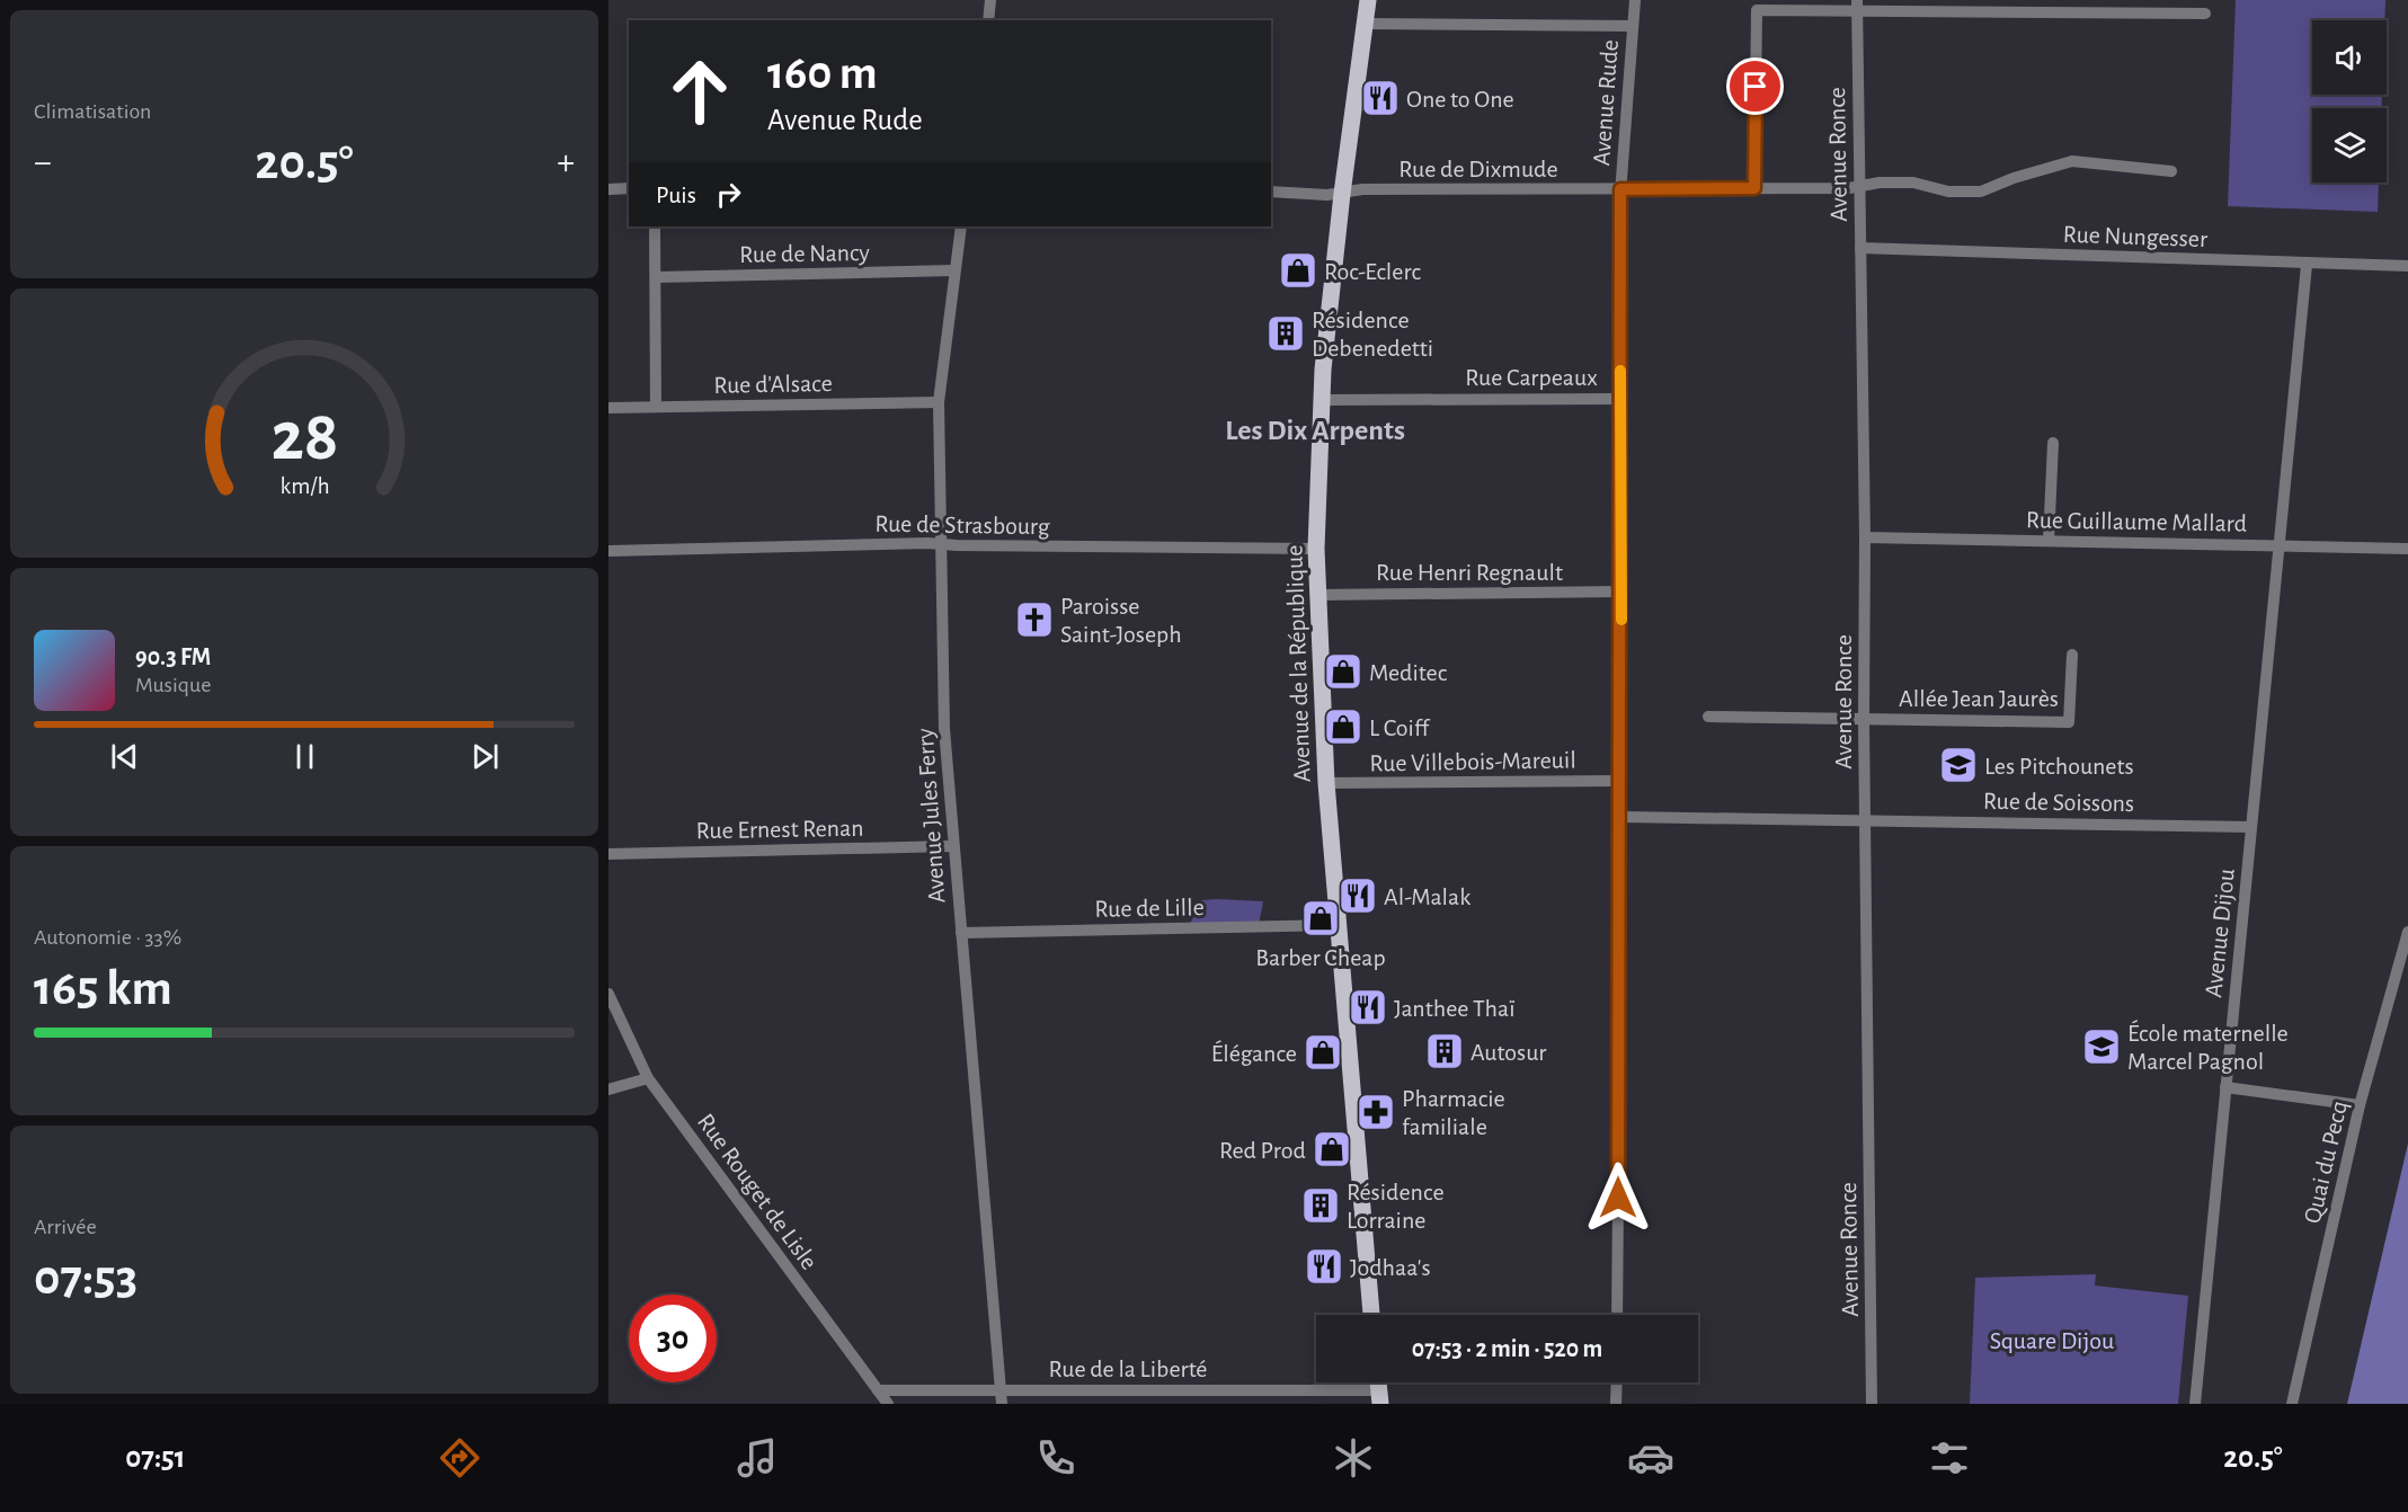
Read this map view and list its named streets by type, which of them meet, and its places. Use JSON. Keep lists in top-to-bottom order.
{
  "streets": {
    "main road": ["Avenue de la République"],
    "street": [
      "Avenue Rude",
      "Avenue Ronce",
      "Rue de Dixmude",
      "Rue Nungesser",
      "Rue de Nancy",
      "Rue Carpeaux",
      "Rue d'Alsace",
      "Rue Guillaume Mallard",
      "Rue de Strasbourg",
      "Rue Henri Regnault",
      "Allée Jean Jaurès",
      "Rue Villebois-Mareuil",
      "Rue de Soissons",
      "Avenue Jules Ferry",
      "Rue Ernest Renan",
      "Rue de Lille",
      "Avenue Dijou",
      "Quai du Pecq",
      "Rue Rouget de Lisle",
      "Rue de la Liberté"
    ]
  },
  "crossings": [
    ["Avenue Rude", "Rue de Dixmude"],
    ["Avenue Rude", "Rue Carpeaux"],
    ["Avenue Rude", "Rue Henri Regnault"],
    ["Avenue Rude", "Rue Villebois-Mareuil"],
    ["Avenue Rude", "Rue de Soissons"],
    ["Avenue Ronce", "Rue de Dixmude"],
    ["Avenue Ronce", "Rue Nungesser"],
    ["Avenue Ronce", "Rue Guillaume Mallard"],
    ["Avenue Ronce", "Allée Jean Jaurès"],
    ["Avenue Ronce", "Rue de Soissons"],
    ["Rue de Dixmude", "Avenue de la République"],
    ["Rue Nungesser", "Avenue Dijou"],
    ["Rue de Nancy", "Avenue Jules Ferry"],
    ["Rue Carpeaux", "Avenue de la République"],
    ["Rue d'Alsace", "Avenue Jules Ferry"],
    ["Rue Guillaume Mallard", "Avenue Dijou"],
    ["Rue de Strasbourg", "Avenue de la République"],
    ["Rue de Strasbourg", "Avenue Jules Ferry"],
    ["Rue Henri Regnault", "Avenue de la République"],
    ["Avenue de la République", "Rue Villebois-Mareuil"],
    ["Avenue de la République", "Rue de Lille"],
    ["Rue de Soissons", "Avenue Dijou"],
    ["Avenue Jules Ferry", "Rue Ernest Renan"],
    ["Avenue Jules Ferry", "Rue de Lille"],
    ["Avenue Jules Ferry", "Rue de la Liberté"],
    ["Rue Rouget de Lisle", "Rue de la Liberté"]
  ],
  "districts": ["Les Dix Arpents"],
  "parks": ["Square Dijou"],
  "places": {
    "restaurant": [
      "One to One",
      "Al-Malak",
      "Janthee Thaï",
      "Jodhaa's"
    ],
    "shop": [
      "Roc-Eclerc",
      "Meditec",
      "L Coiff",
      "Barber Cheap",
      "Élégance",
      "Red Prod"
    ],
    "building": ["Résidence Debenedetti", "Autosur", "Résidence Lorraine"],
    "church": ["Paroisse Saint-Joseph"],
    "school or university": ["Les Pitchounets", "École maternelle Marcel Pagnol"],
    "pharmacy": ["Pharmacie familiale"]
  },
  "page": {
    "tile": [
      "Climatisation",
      ["Autonomie · 33%", "165 km"],
      ["Arrivée", "07:53"]
    ],
    "turn": ["160 m", "Avenue Rude"],
    "heat": ["−", "20.5°", "+"],
    "then": "Puis",
    "song": ["90.3 FM", "Musique"],
    "limit": "30",
    "trip": "07:53 · 2 min · 520 m",
    "tabs": ["07:51", "20.5°"],
    "gauge": ["28", "km/h"]
  }
}
